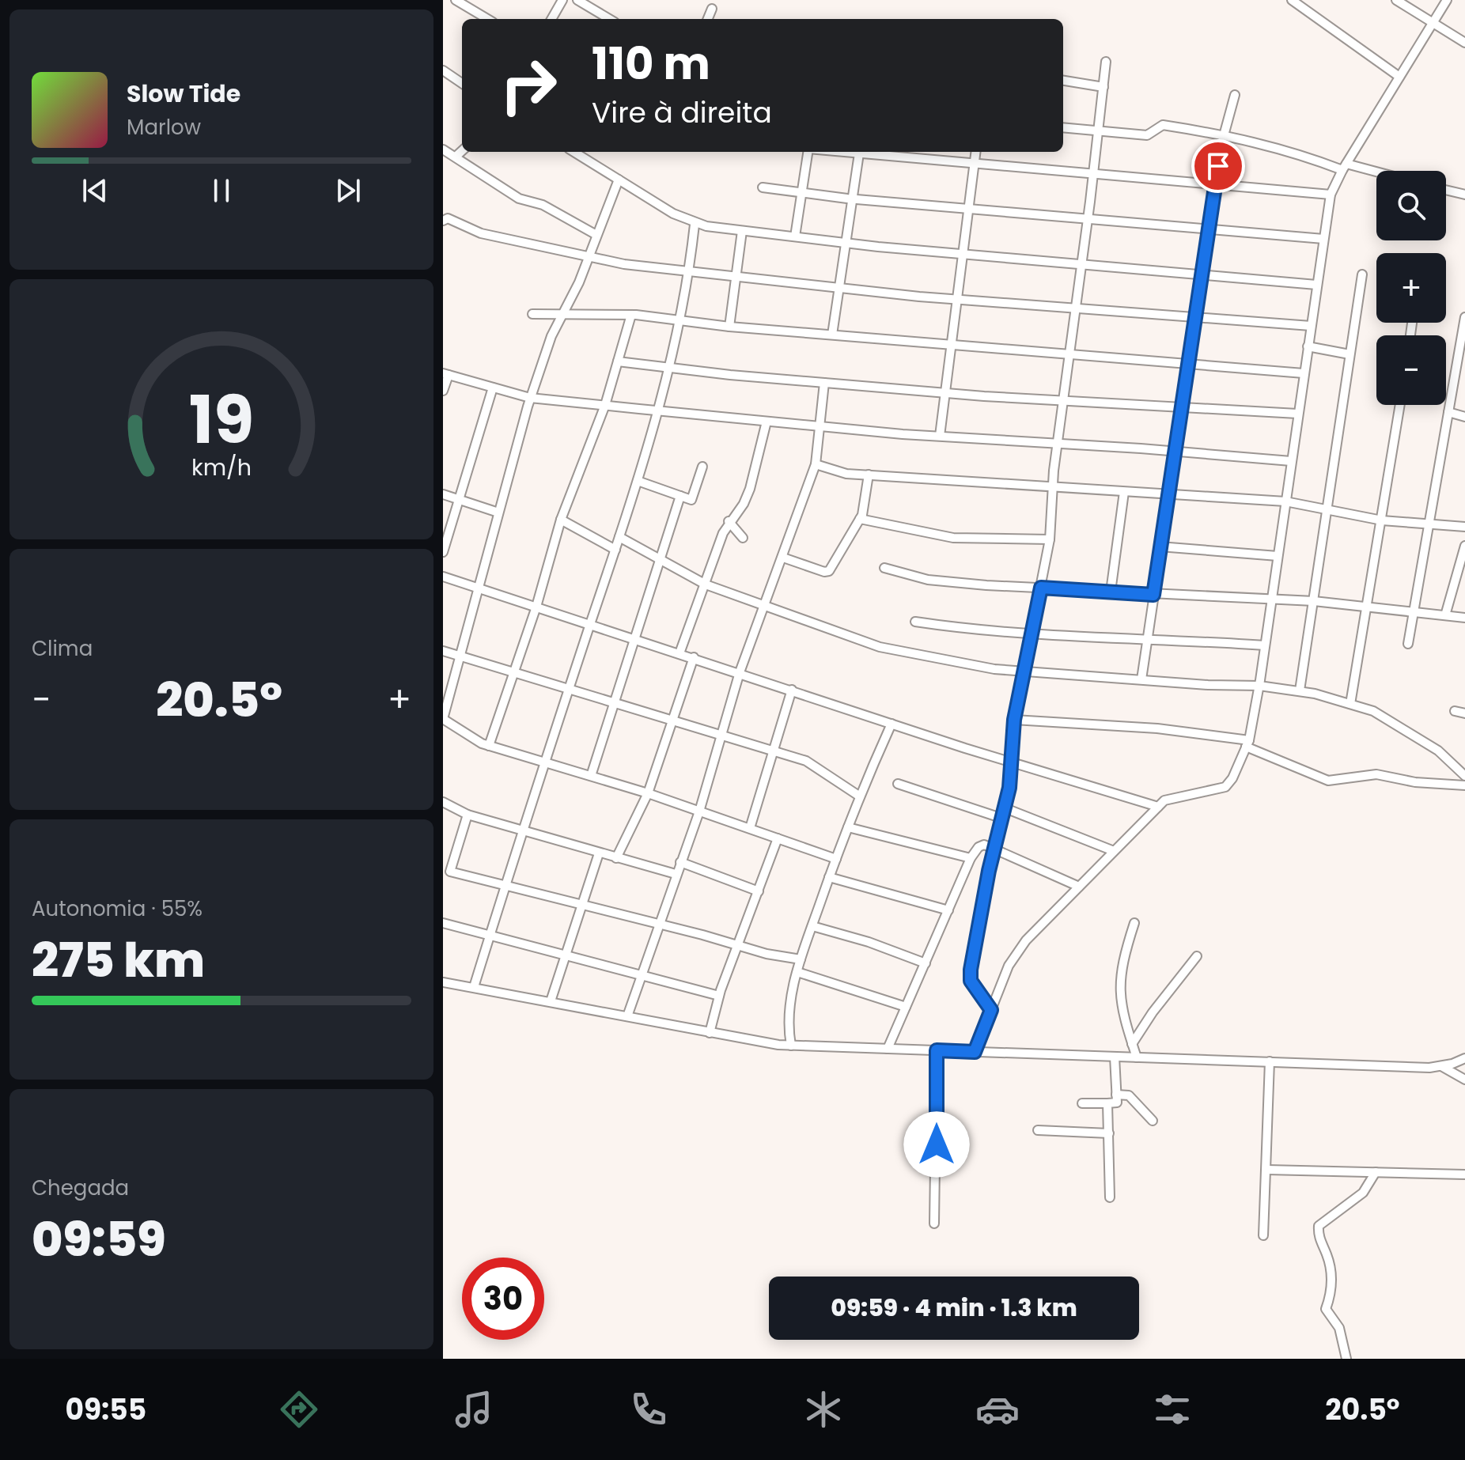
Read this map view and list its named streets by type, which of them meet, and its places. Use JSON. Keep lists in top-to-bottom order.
{
  "page": {
    "turn": ["110 m", "Vire à direita"],
    "song": ["Slow Tide", "Marlow"],
    "map_buttons": ["+", "−"],
    "tile": [
      "Clima",
      ["Autonomia · 55%", "275 km"],
      ["Chegada", "09:59"]
    ],
    "heat": ["−", "20.5°", "+"],
    "limit": "30",
    "trip": "09:59 · 4 min · 1.3 km",
    "tabs": ["09:55", "20.5°"],
    "gauge": ["19", "km/h"]
  }
}
